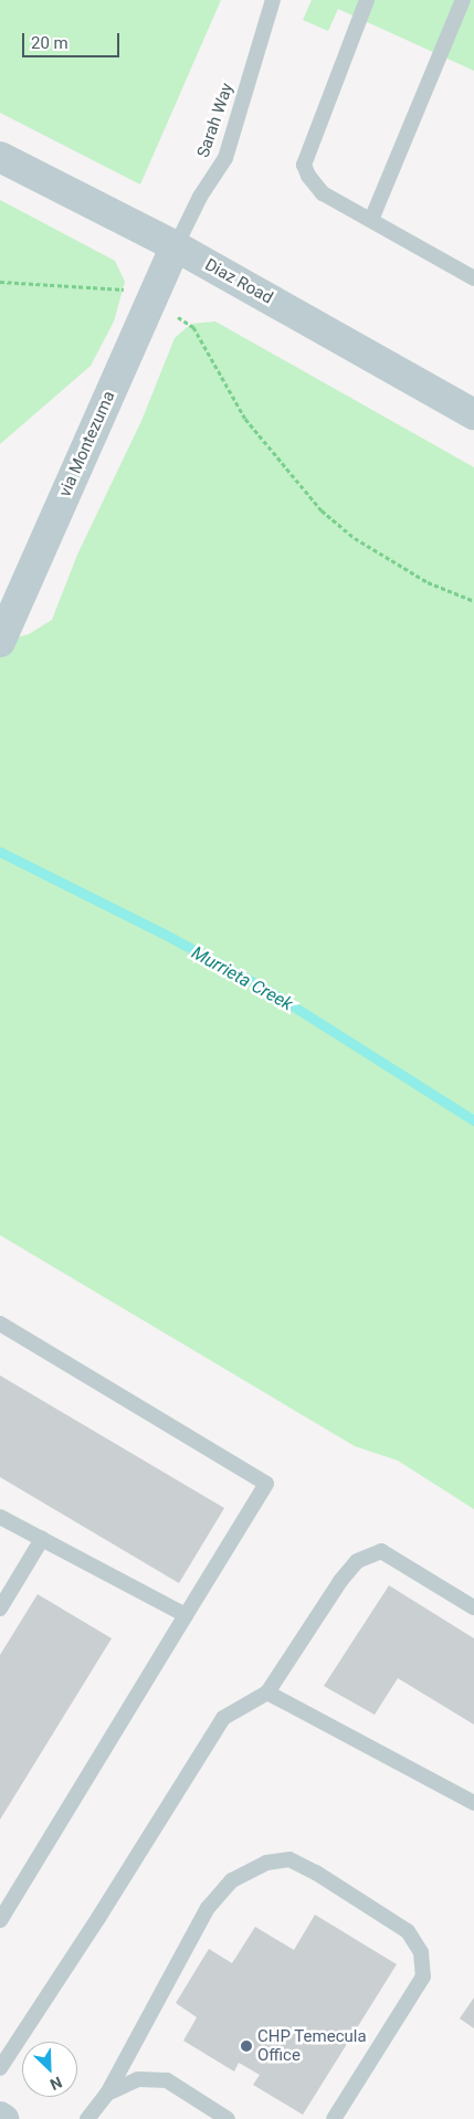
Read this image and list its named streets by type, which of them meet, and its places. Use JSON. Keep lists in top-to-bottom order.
{
  "streets": {
    "main road": ["Diaz Road", "via Montezuma"],
    "lane": ["Sarah Way"]
  },
  "crossings": [
    ["Sarah Way", "Diaz Road"],
    ["Sarah Way", "via Montezuma"],
    ["Diaz Road", "via Montezuma"]
  ],
  "water": ["Murrieta Creek"],
  "places": ["CHP Temecula Office"],
  "scale_bar": "20 m",
  "north": "bottom right"
}
